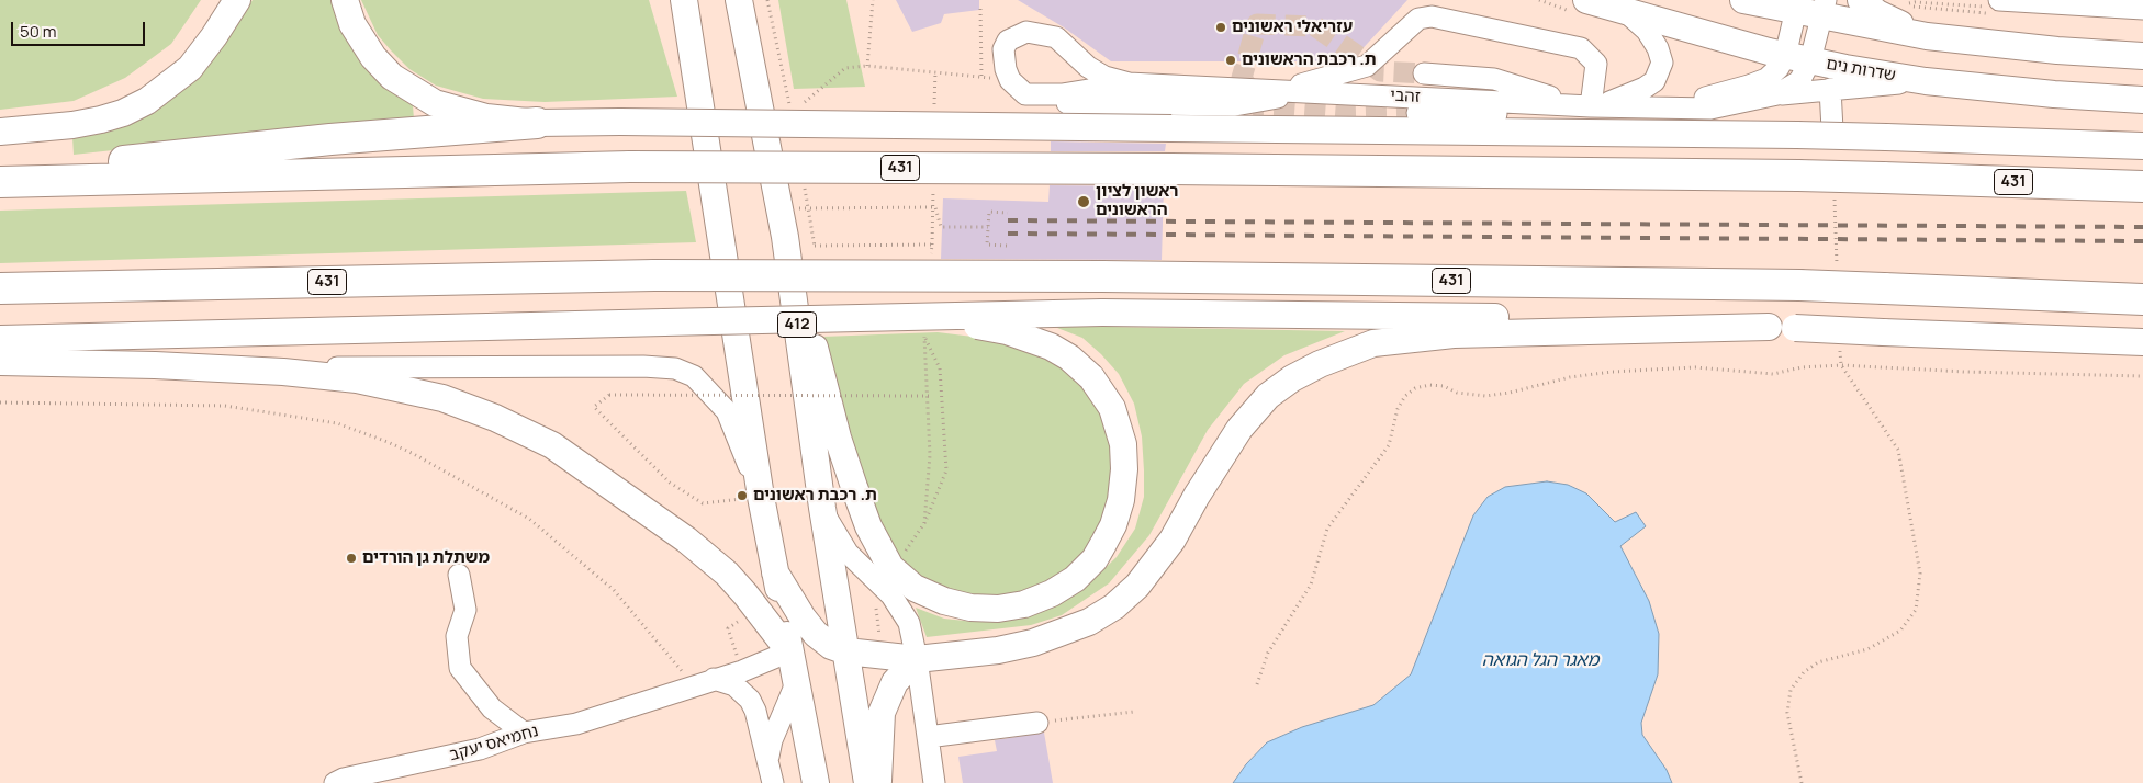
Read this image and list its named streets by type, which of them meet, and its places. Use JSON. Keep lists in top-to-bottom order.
{
  "streets": {
    "highway": ["431"],
    "main road": ["שדרות נים", "412"],
    "street": ["זהבי", "נחמיאס יעקב"]
  },
  "crossings": [
    ["שדרות נים", "זהבי"]
  ],
  "water": ["מאגר הגל הגואה"],
  "places": [
    "עזריאלי ראשונים",
    "ת. רכבת הראשונים",
    "ראשון לציון הראשונים",
    "ת. רכבת ראשונים",
    "משתלת גן הורדים"
  ],
  "scale_bar": "50 m"
}
